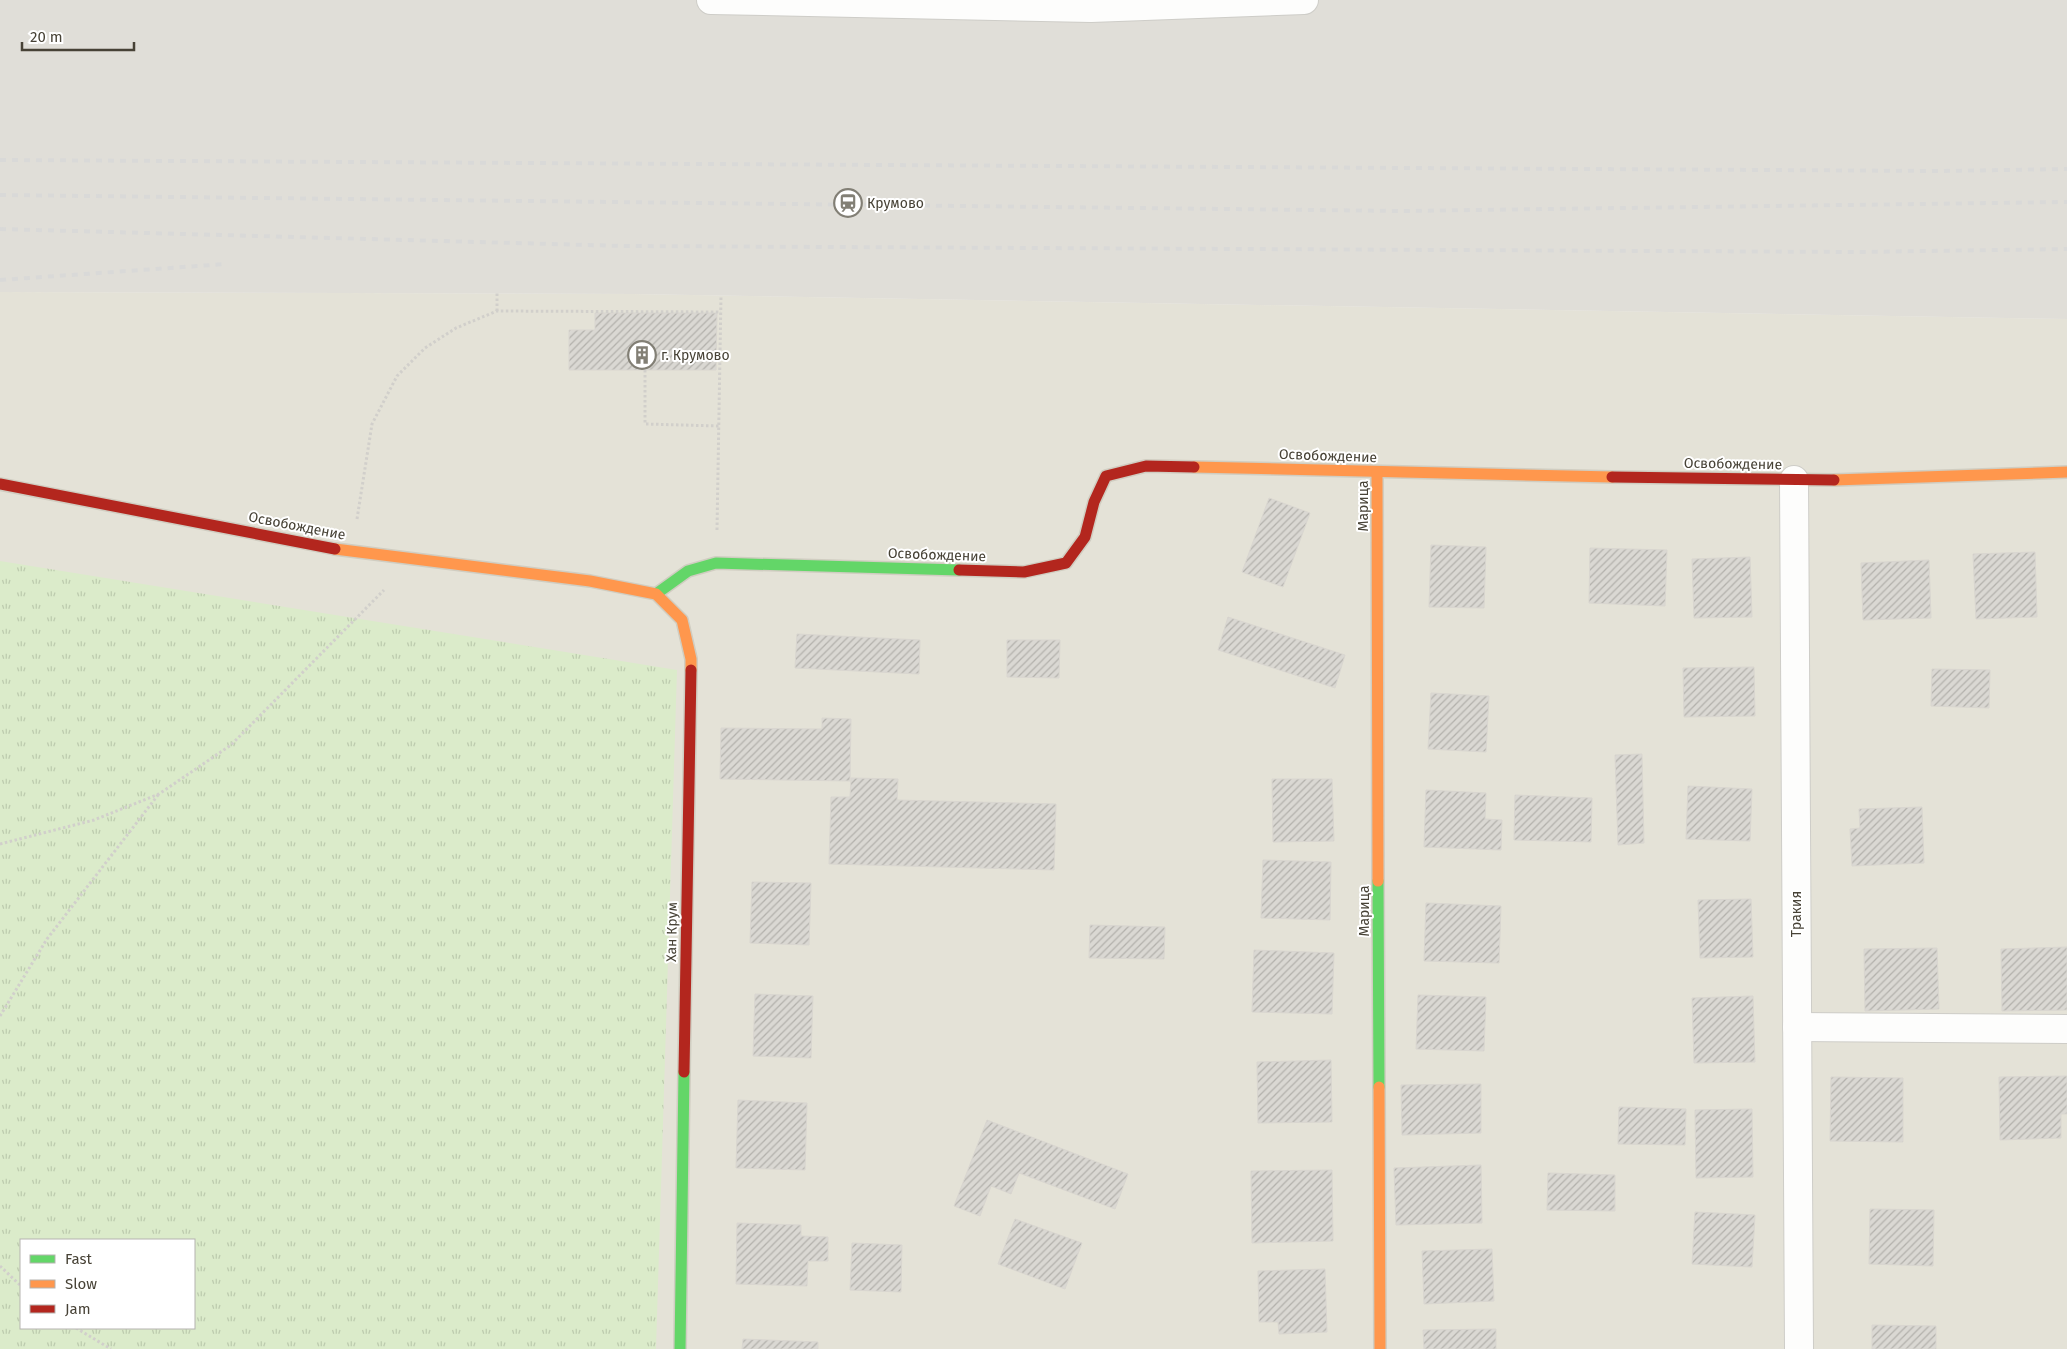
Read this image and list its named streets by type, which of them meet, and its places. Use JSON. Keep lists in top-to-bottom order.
{
  "streets": {
    "street": [
      "Освобождение",
      "Марица",
      "Тракия",
      "Хан Крум"
    ]
  },
  "crossings": [
    ["Освобождение", "Марица"],
    ["Освобождение", "Тракия"],
    ["Освобождение", "Хан Крум"]
  ],
  "places": {
    "station": ["Крумово"],
    "building": ["г. Крумово"]
  },
  "legend": ["Fast", "Slow", "Jam"],
  "scale_bar": "20 m"
}
